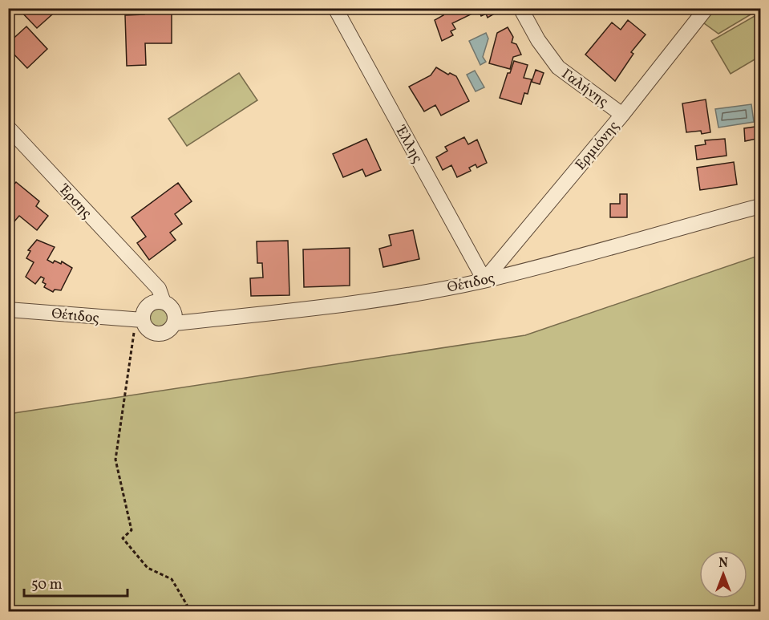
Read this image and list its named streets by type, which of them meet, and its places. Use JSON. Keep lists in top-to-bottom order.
{
  "streets": {
    "street": [
      "Γαλήνης",
      "Έλλης",
      "Ερμιόνης",
      "Έρσης",
      "Θέτιδος"
    ]
  },
  "crossings": [
    ["Γαλήνης", "Ερμιόνης"],
    ["Έλλης", "Ερμιόνης"],
    ["Έλλης", "Θέτιδος"],
    ["Ερμιόνης", "Θέτιδος"],
    ["Έρσης", "Θέτιδος"]
  ],
  "scale_bar": "50 m",
  "north": "top"
}
